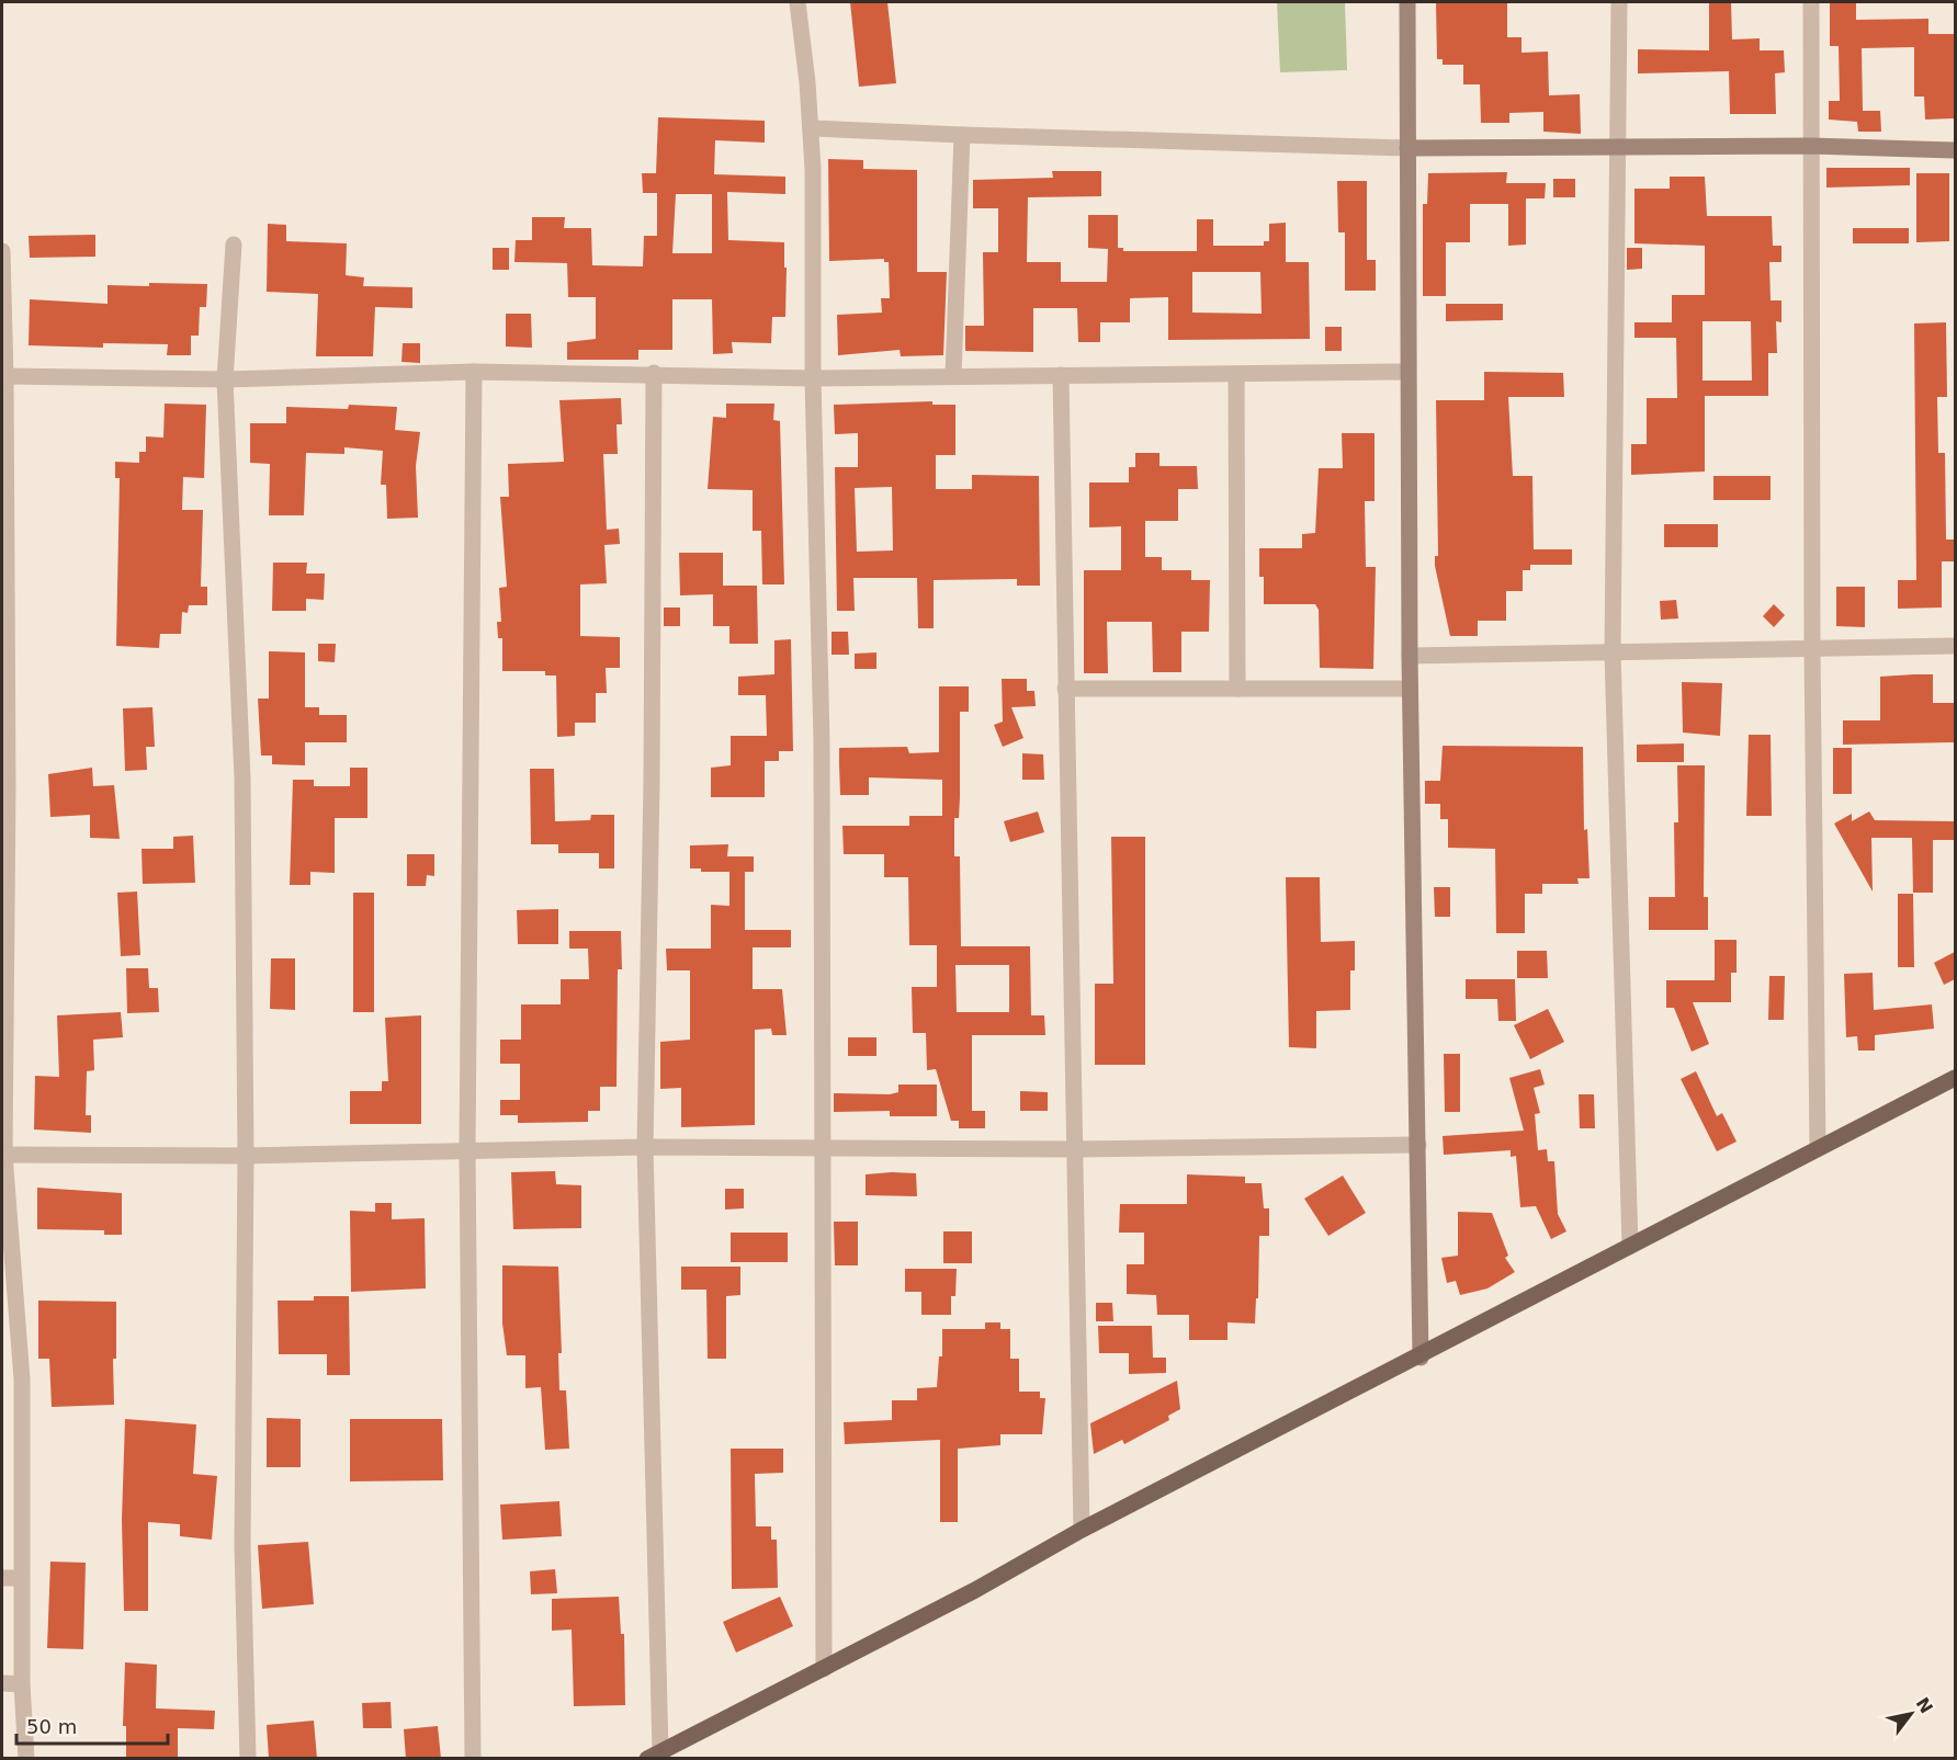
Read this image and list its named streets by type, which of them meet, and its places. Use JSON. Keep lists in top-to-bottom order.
{
  "scale_bar": "50 m",
  "north": "top right"
}
